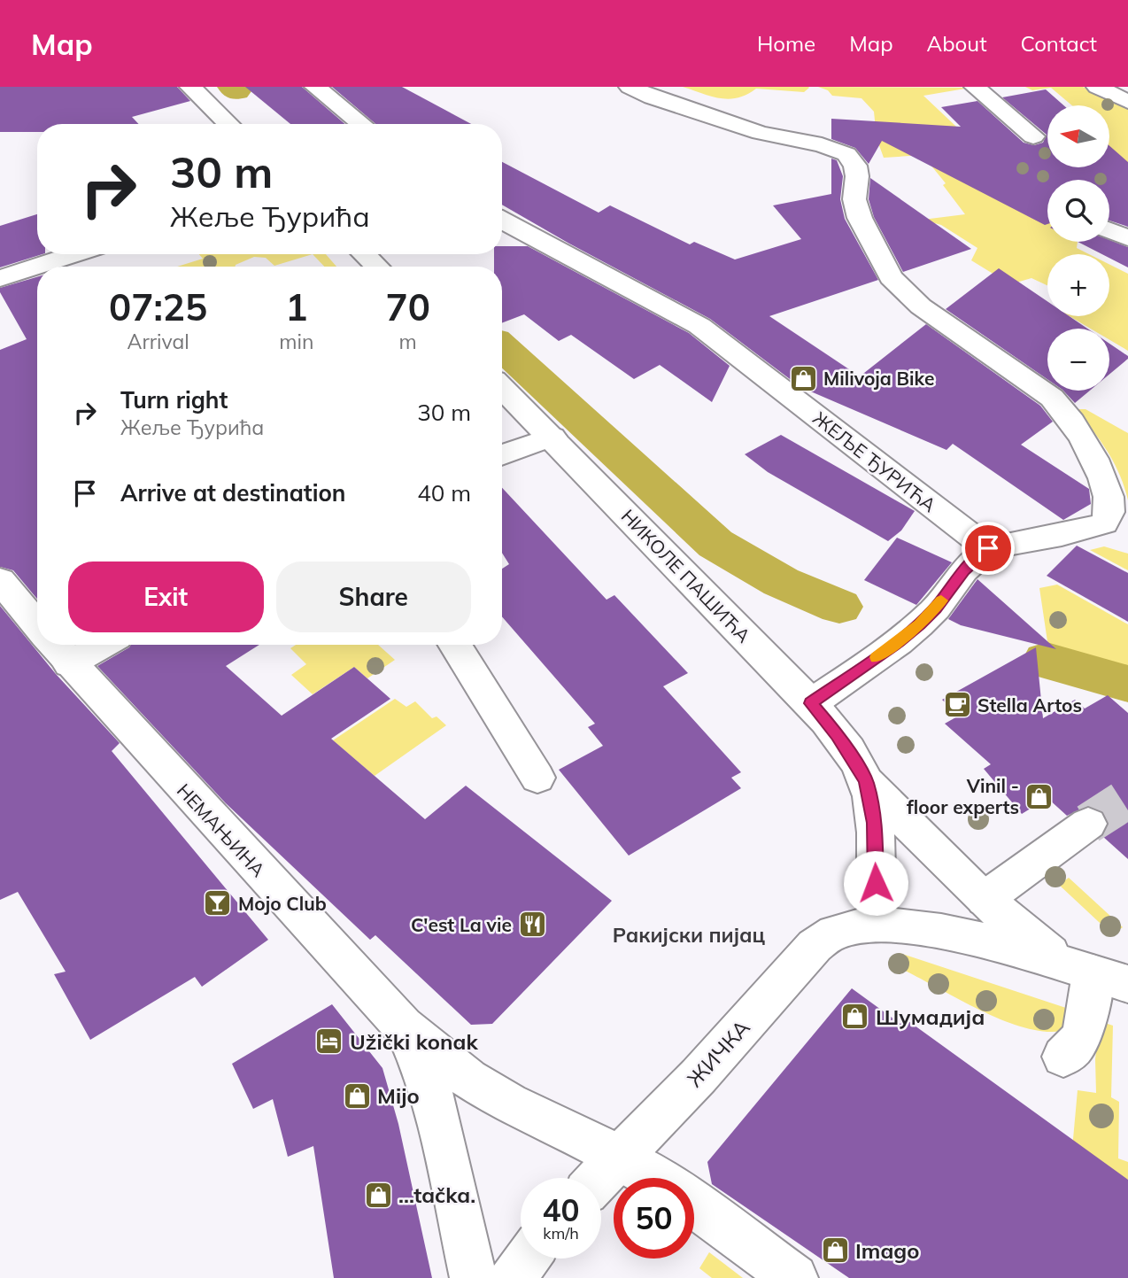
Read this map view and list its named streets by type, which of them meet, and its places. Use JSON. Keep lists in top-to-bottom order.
{
  "streets": {
    "street": [
      "ЖЕЉЕ ЂУРИЋА",
      "НИКОЛЕ ПАШИЋА",
      "НЕМАЊИНА",
      "ЖИЧКА"
    ]
  },
  "crossings": [
    ["НИКОЛЕ ПАШИЋА", "ЖИЧКА"],
    ["НЕМАЊИНА", "ЖИЧКА"]
  ],
  "districts": ["Ракијски пијац"],
  "places": {
    "shop": [
      "Milivoja Bike",
      "Vinil - floor experts",
      "Шумадија",
      "Mijo",
      "...tačka.",
      "Imago"
    ],
    "cafe": ["Stella Artos"],
    "bar": ["Mojo Club"],
    "restaurant": ["C'est La vie"],
    "hotel": ["Užički konak"]
  },
  "north": "left",
  "page": {
    "header": "Map",
    "nav": [
      "Home",
      "Map",
      "About",
      "Contact"
    ],
    "map_buttons": ["+", "−"],
    "turn": ["30 m", "Жеље Ђурића"],
    "eta": [
      "07:25",
      "Arrival",
      "1",
      "min",
      "70",
      "m"
    ],
    "list": [
      {
        "name": "Turn right",
        "note": "Жеље Ђурића",
        "value": "30 m"
      },
      {
        "name": "Arrive at destination",
        "value": "40 m"
      }
    ],
    "buttons": ["Exit", "Share"],
    "speed": "40 km/h",
    "limit": "50"
  }
}
